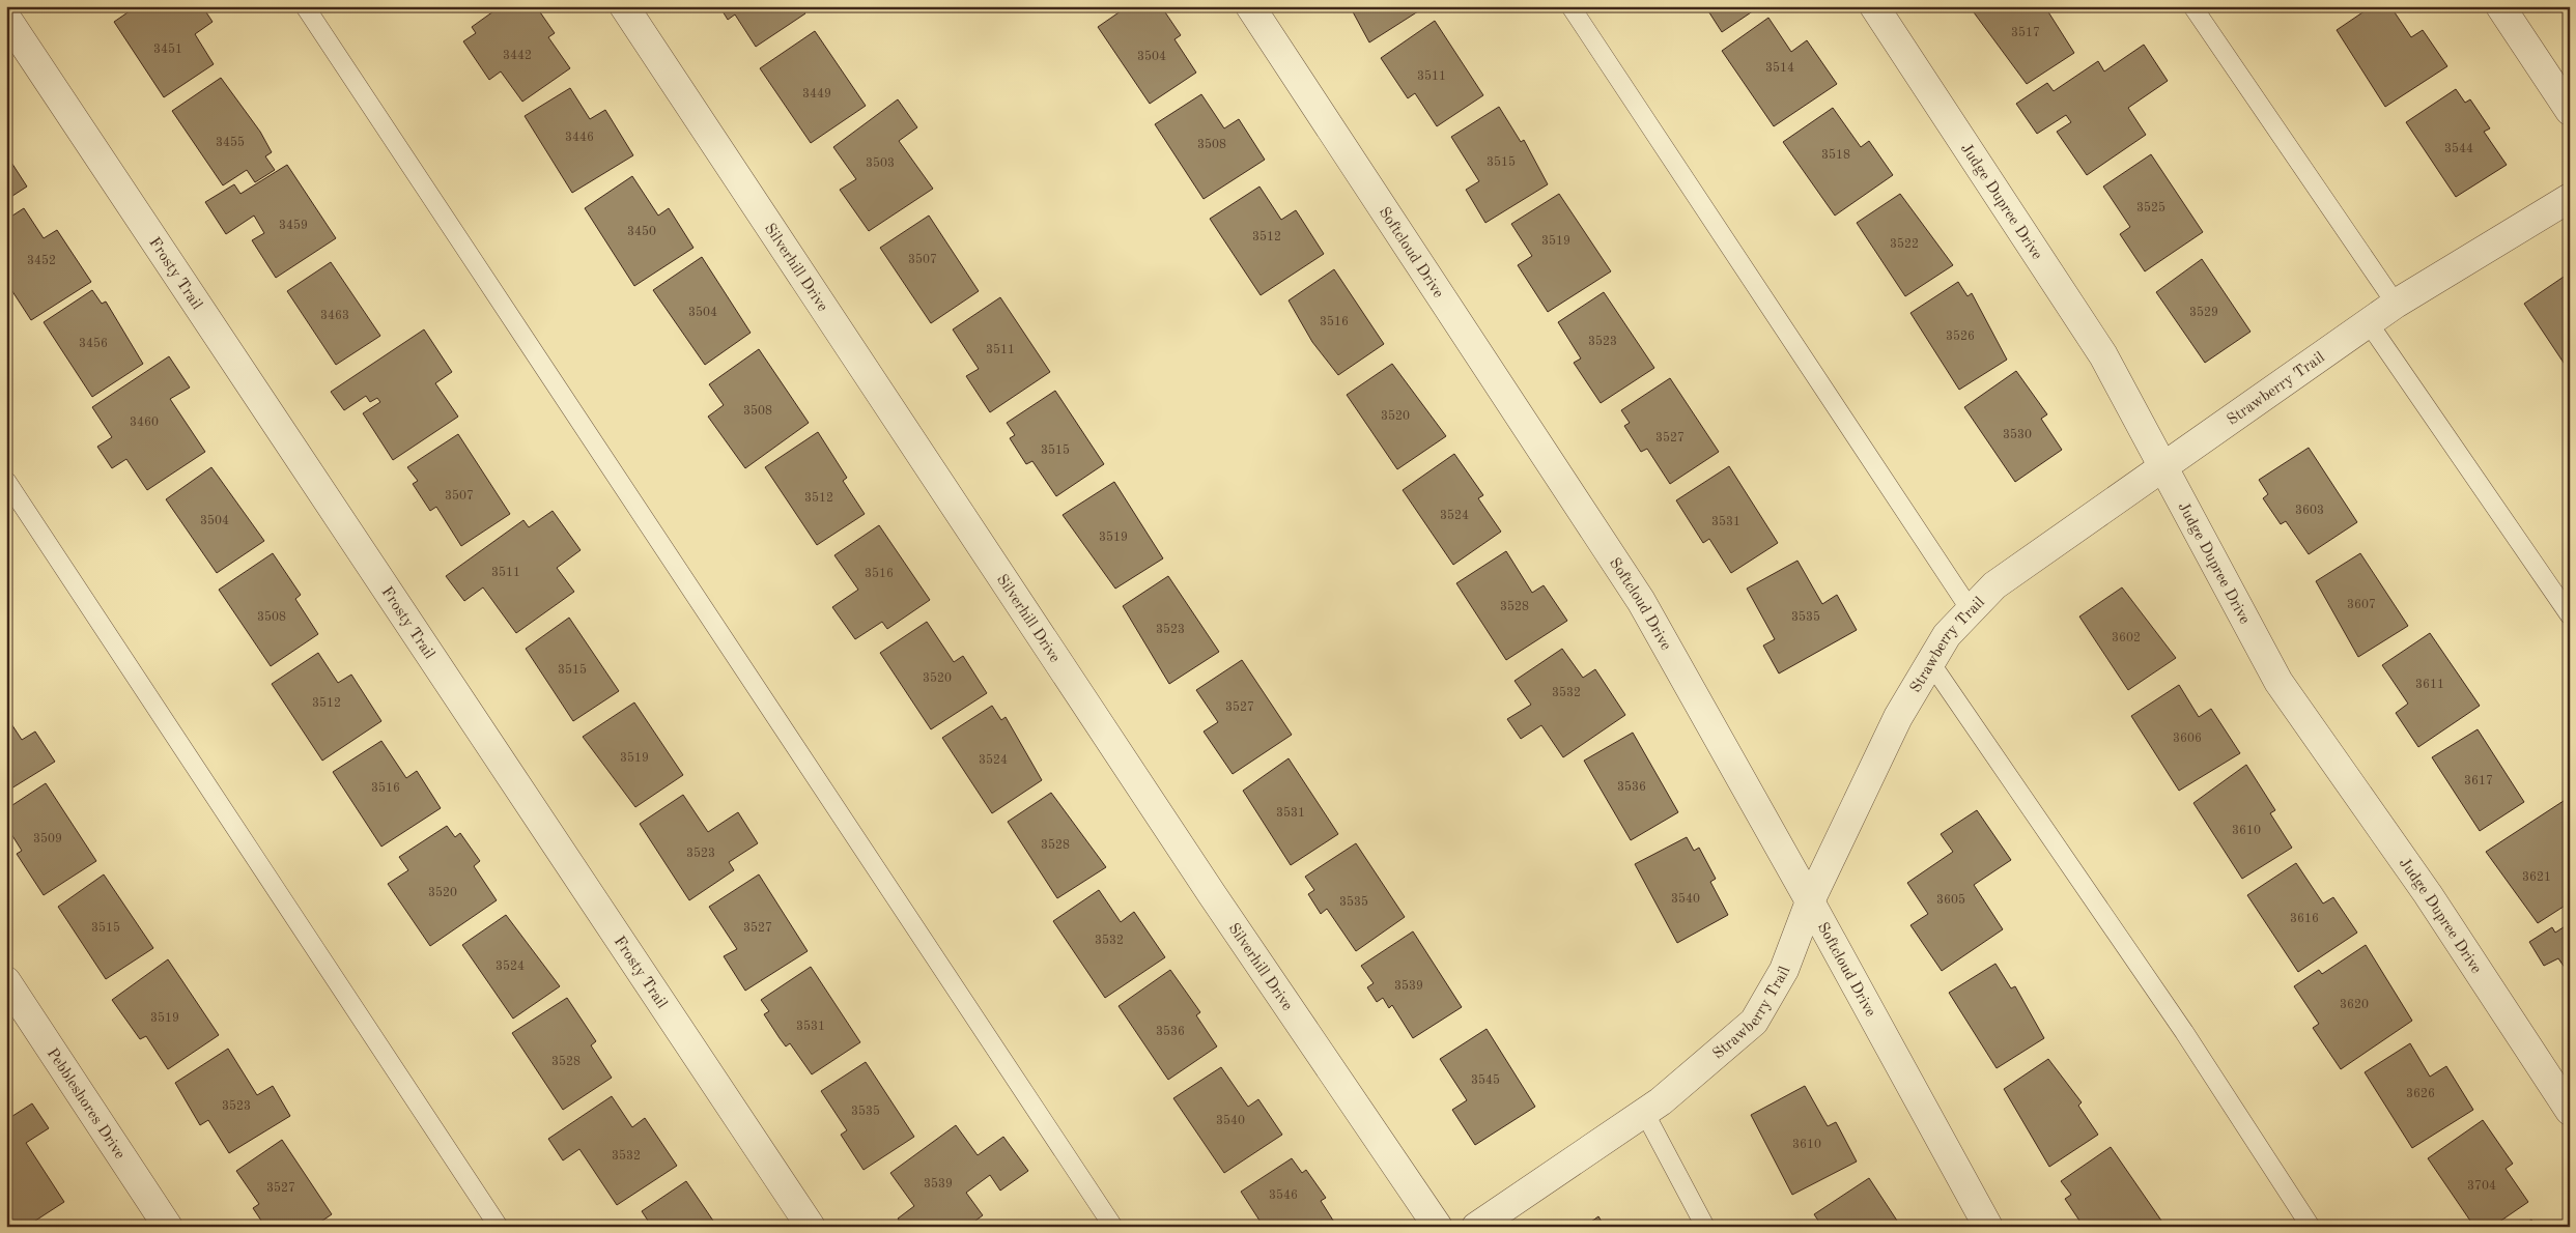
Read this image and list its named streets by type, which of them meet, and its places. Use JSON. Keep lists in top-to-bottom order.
{
  "streets": {
    "street": [
      "Judge Dupree Drive",
      "Softcloud Drive",
      "Silverhill Drive",
      "Frosty Trail",
      "Strawberry Trail",
      "Pebbleshores Drive"
    ]
  },
  "crossings": [
    ["Judge Dupree Drive", "Strawberry Trail"],
    ["Softcloud Drive", "Strawberry Trail"]
  ],
  "house_numbers": [
    "3517",
    "3451",
    "3442",
    "3504",
    "3514",
    "3511",
    "3449",
    "3446",
    "3455",
    "3508",
    "3544",
    "3518",
    "3515",
    "3503",
    "3525",
    "3459",
    "3450",
    "3512",
    "3519",
    "3522",
    "3507",
    "3452",
    "3504",
    "3529",
    "3463",
    "3516",
    "3526",
    "3523",
    "3456",
    "3511",
    "3508",
    "3520",
    "3460",
    "3530",
    "3527",
    "3515",
    "3507",
    "3512",
    "3603",
    "3524",
    "3504",
    "3531",
    "3519",
    "3511",
    "3516",
    "3607",
    "3528",
    "3508",
    "3535",
    "3523",
    "3602",
    "3515",
    "3520",
    "3611",
    "3532",
    "3512",
    "3527",
    "3606",
    "3519",
    "3524",
    "3617",
    "3536",
    "3516",
    "3531",
    "3610",
    "3509",
    "3528",
    "3523",
    "3621",
    "3520",
    "3540",
    "3605",
    "3535",
    "3616",
    "3515",
    "3527",
    "3532",
    "3524",
    "3539",
    "3620",
    "3519",
    "3531",
    "3536",
    "3528",
    "3545",
    "3626",
    "3523",
    "3535",
    "3540",
    "3610",
    "3532",
    "3539",
    "3704",
    "3527",
    "3546"
  ]
}
